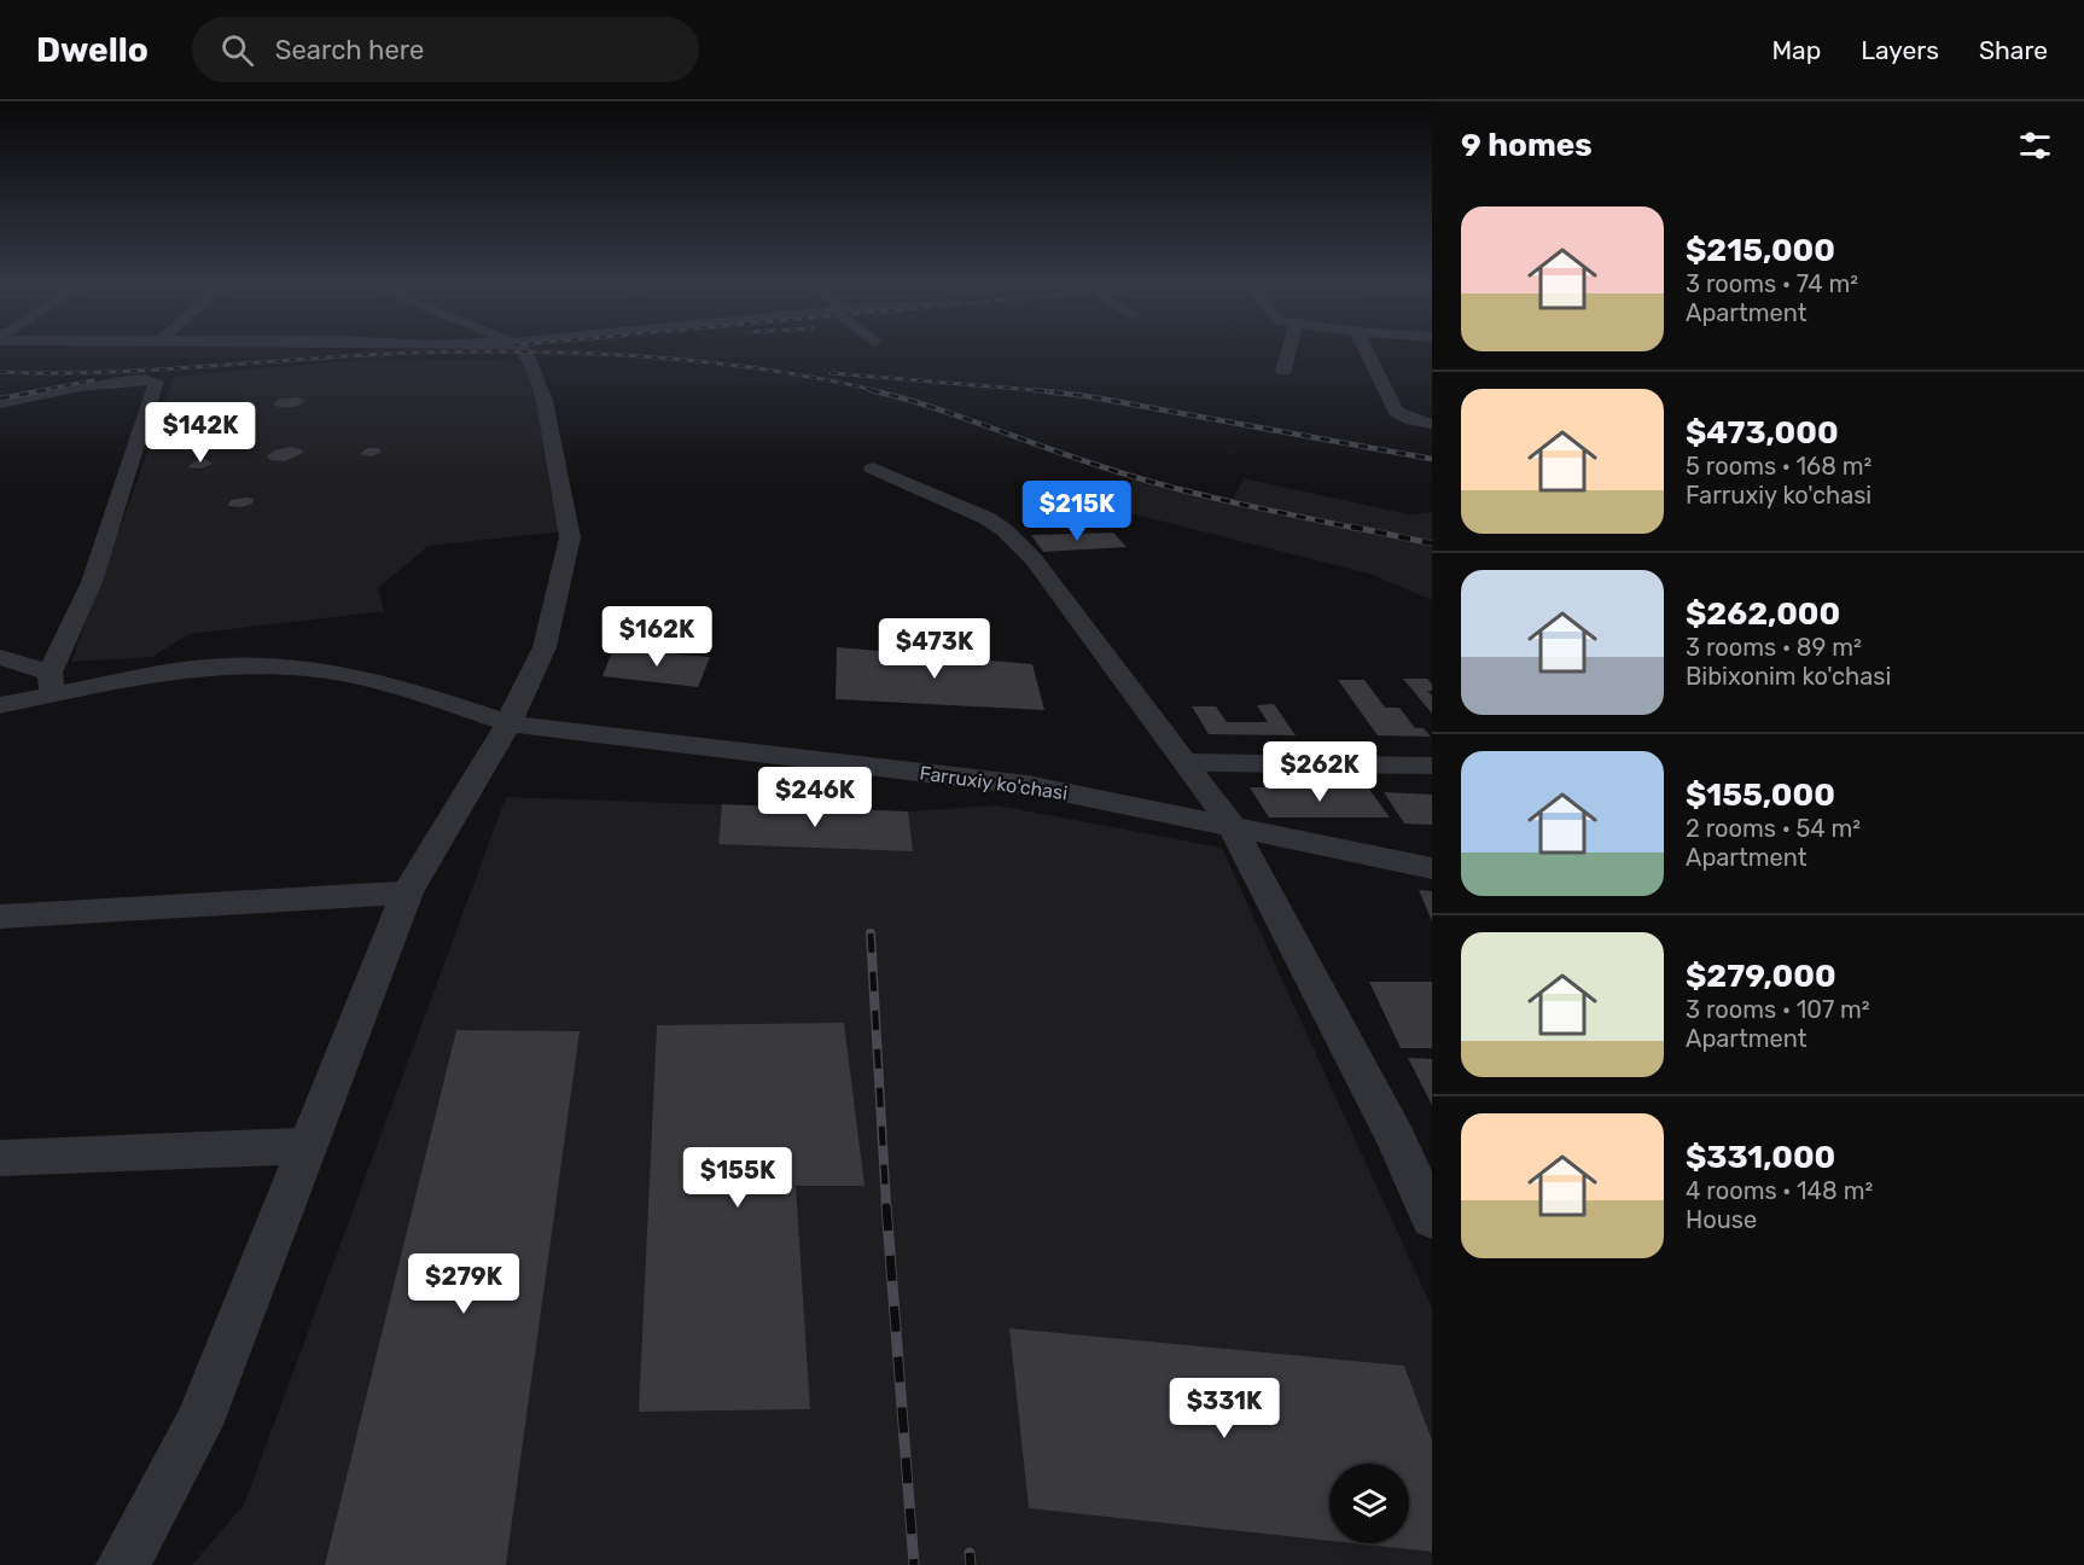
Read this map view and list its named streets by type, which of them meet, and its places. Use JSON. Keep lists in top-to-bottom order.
{
  "streets": {
    "street": ["Farruxiy ko'chasi"]
  },
  "page": {
    "header": "Dwello",
    "search": "Search here",
    "nav": ["Map", "Layers", "Share"],
    "heading": "9 homes",
    "list": [
      {
        "name": "$215,000",
        "note": "3 rooms · 74 m² · Apartment"
      },
      {
        "name": "$473,000",
        "note": "5 rooms · 168 m² · Farruxiy ko'chasi"
      },
      {
        "name": "$262,000",
        "note": "3 rooms · 89 m² · Bibixonim ko'chasi"
      },
      {
        "name": "$155,000",
        "note": "2 rooms · 54 m² · Apartment"
      },
      {
        "name": "$279,000",
        "note": "3 rooms · 107 m² · Apartment"
      },
      {
        "name": "$331,000",
        "note": "4 rooms · 148 m² · House"
      }
    ],
    "price": [
      "$142K",
      "$215K",
      "$162K",
      "$473K",
      "$262K",
      "$246K",
      "$155K",
      "$279K",
      "$331K"
    ]
  }
}
